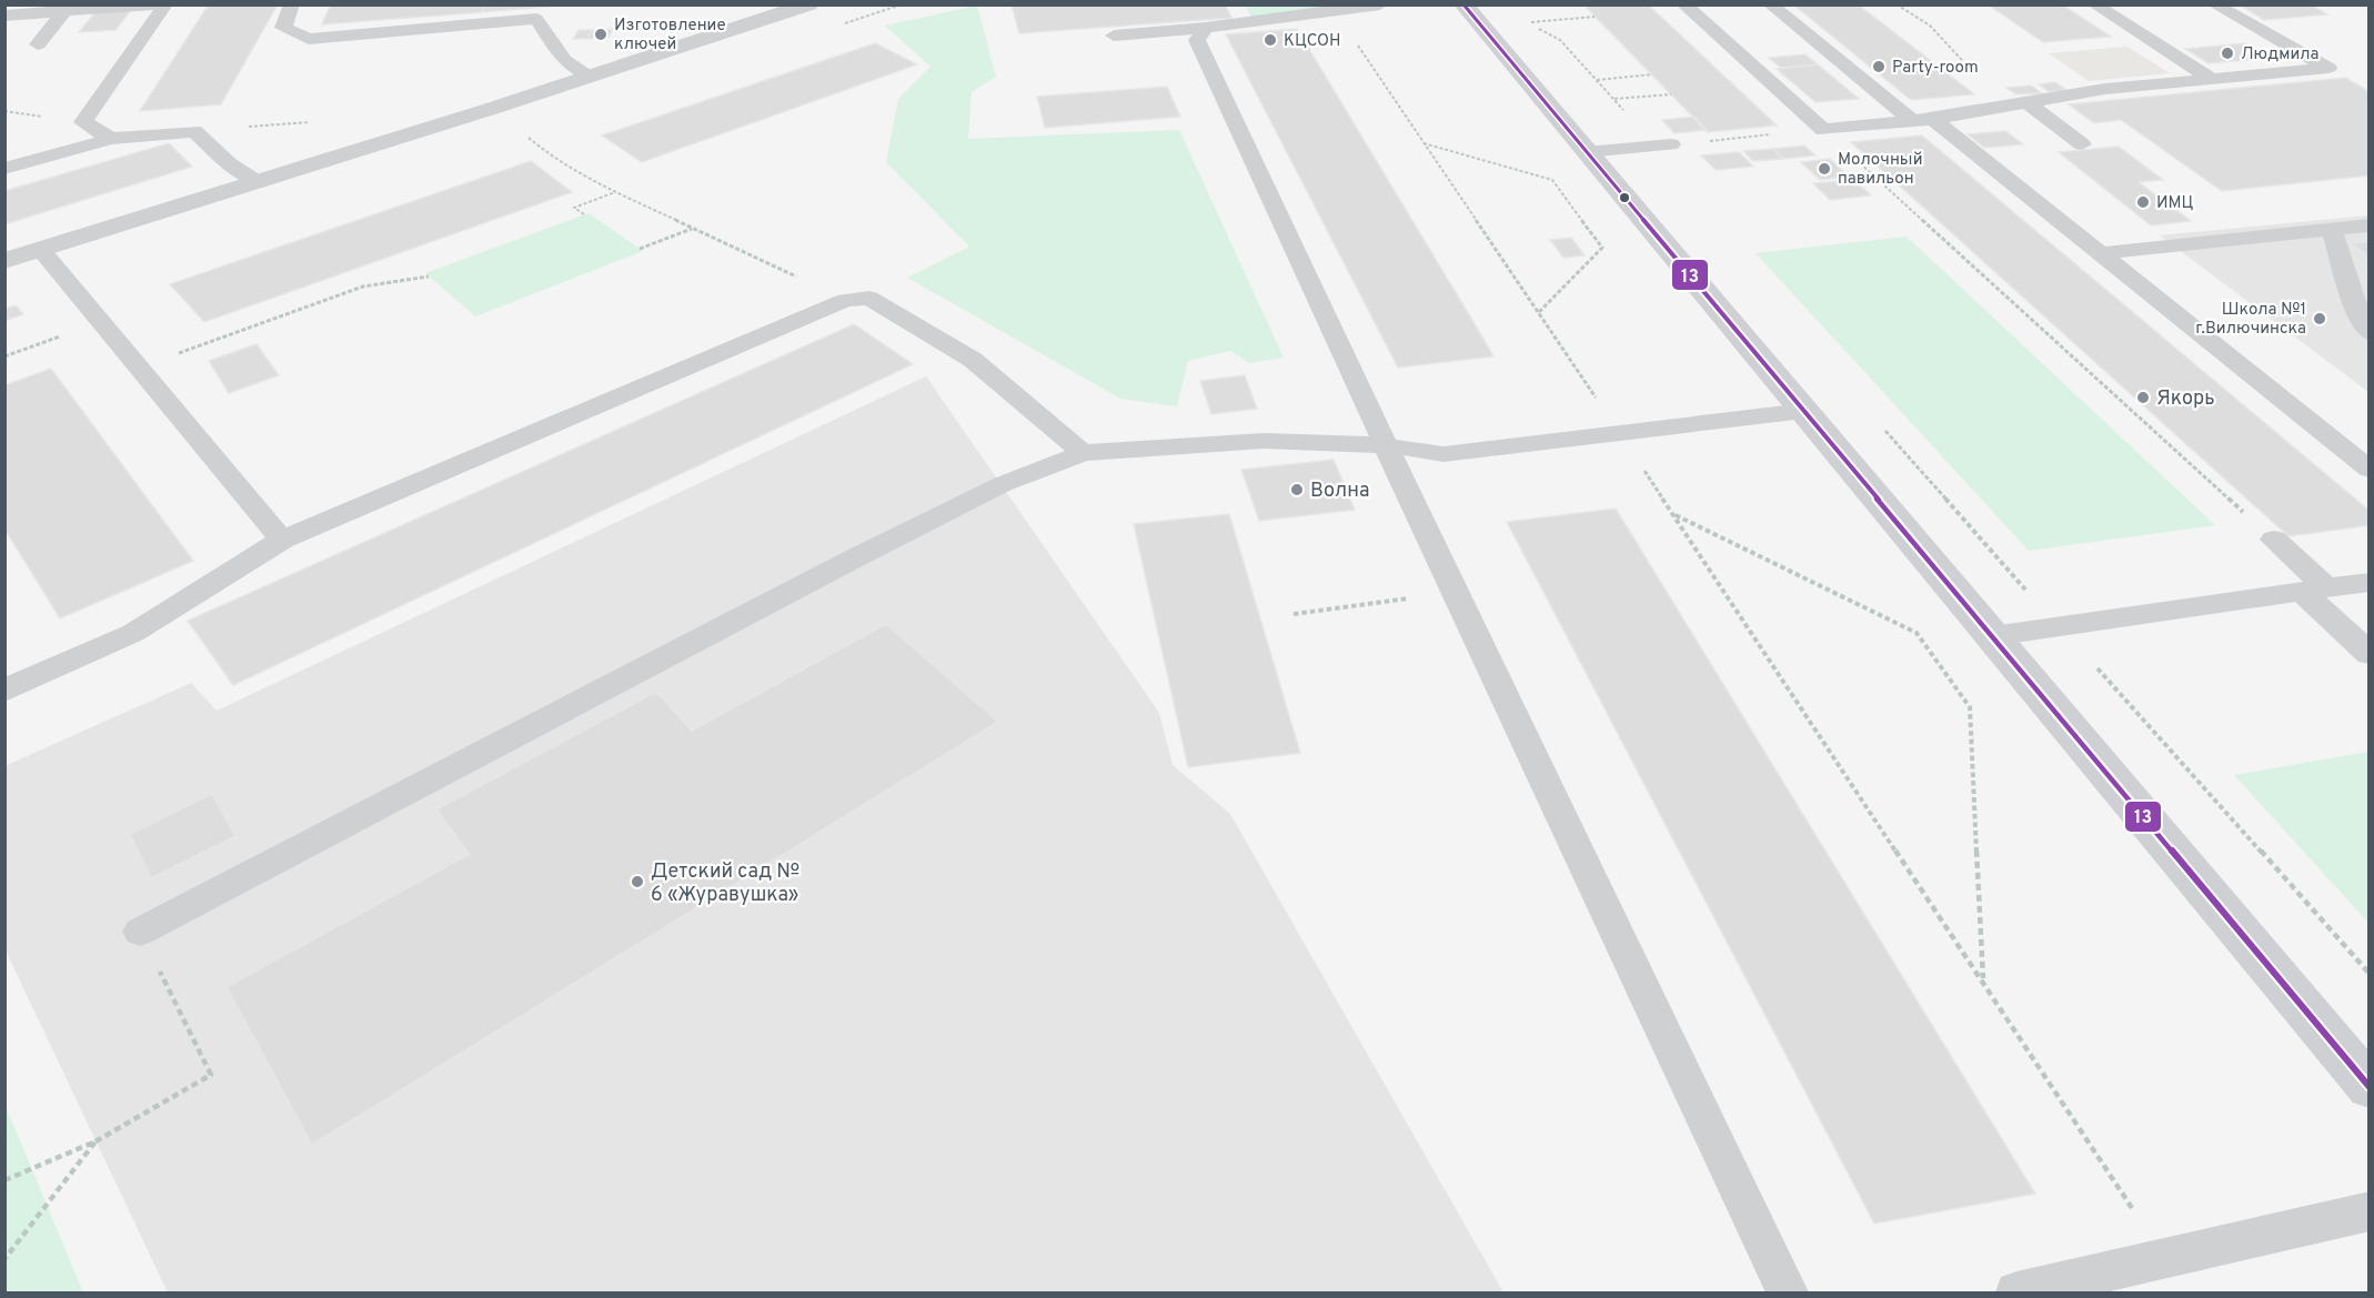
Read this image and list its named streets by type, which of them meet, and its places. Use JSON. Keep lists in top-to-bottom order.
{
  "places": [
    "Изготовление ключей",
    "КЦСОН",
    "Людмила",
    "Party-room",
    "Молочный павильон",
    "ИМЦ",
    "Школа №1 г.Вилючинска",
    "Якорь",
    "Волна",
    "Детский сад № 6 «Журавушка»"
  ],
  "lines": ["transit line 13"]
}
